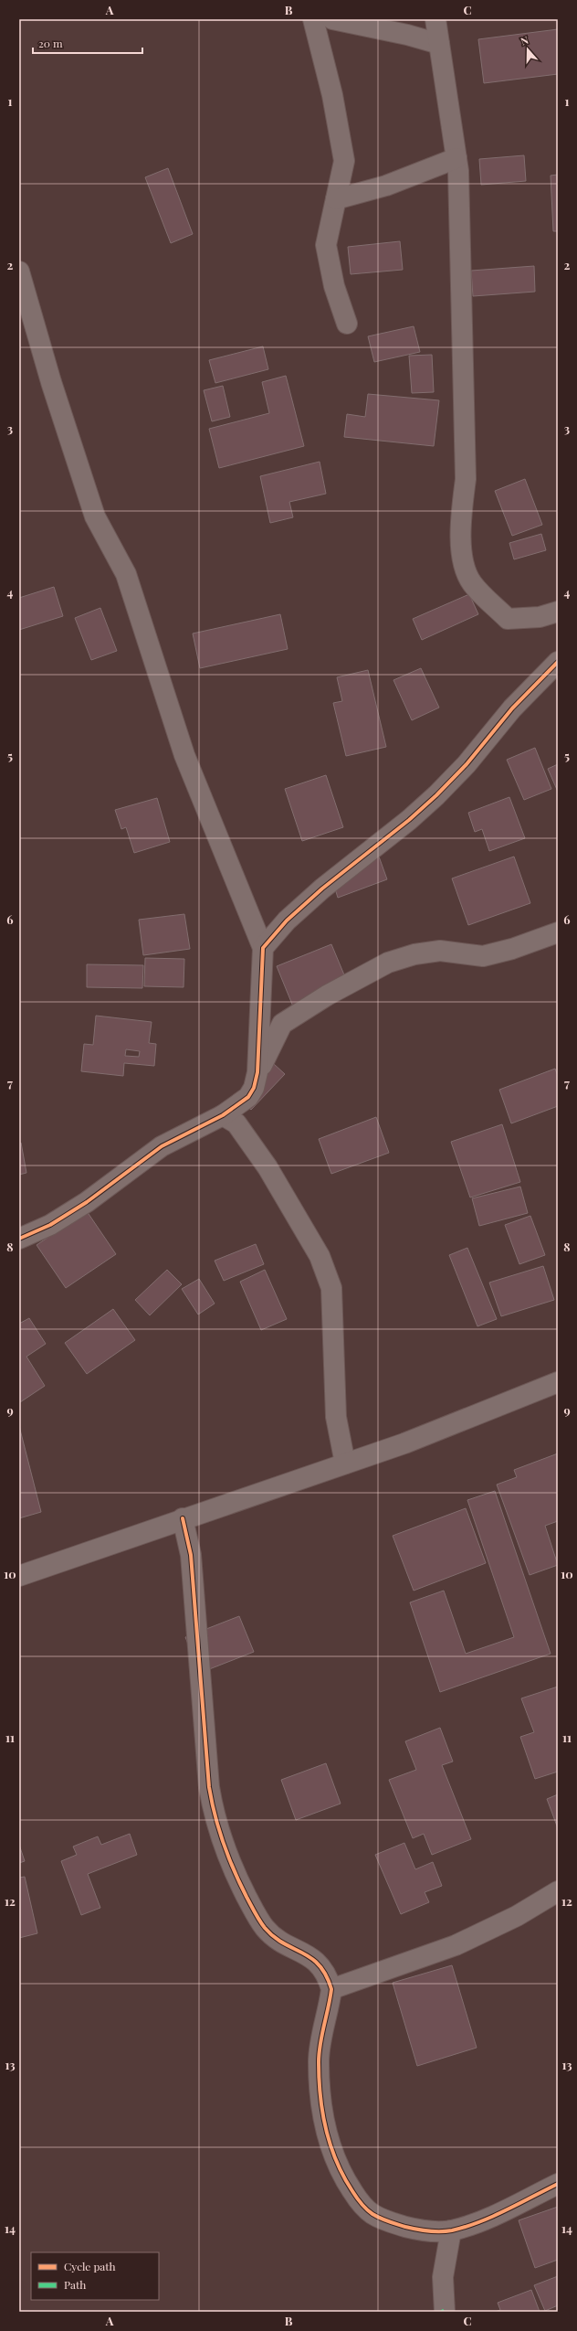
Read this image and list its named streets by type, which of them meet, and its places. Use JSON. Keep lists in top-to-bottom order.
{
  "legend": ["Cycle path", "Path"],
  "scale_bar": "20 m",
  "north": "top",
  "grid": {
    "columns": ["A", "B", "C"],
    "rows": [
      "1",
      "2",
      "3",
      "4",
      "5",
      "6",
      "7",
      "8",
      "9",
      "10",
      "11",
      "12",
      "13",
      "14"
    ]
  }
}
